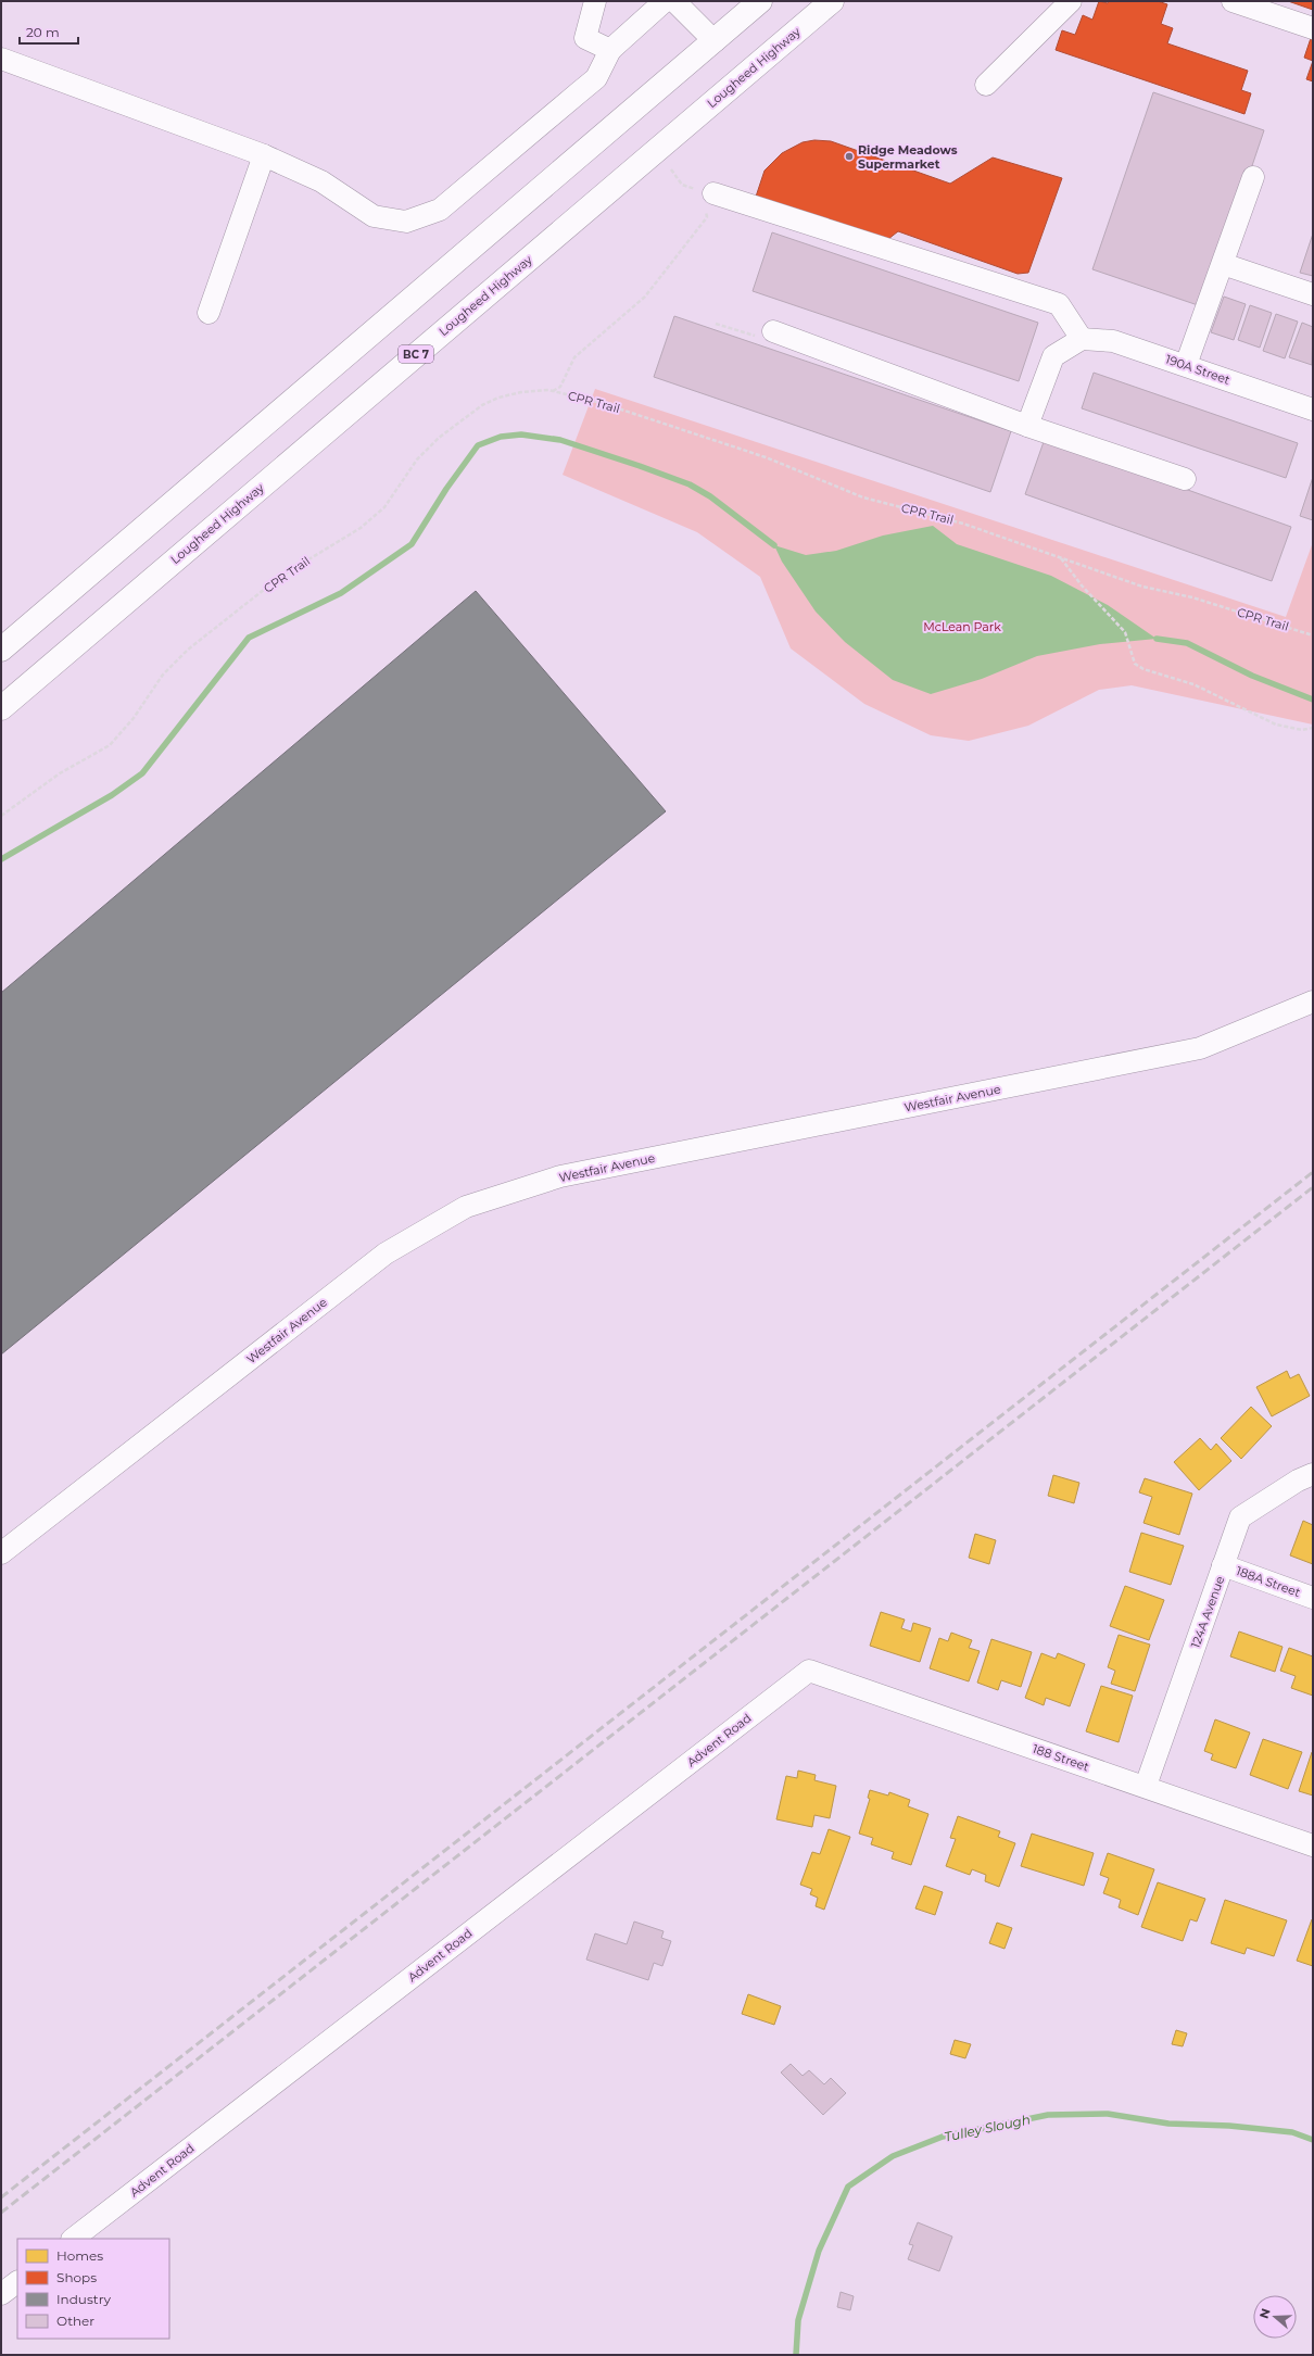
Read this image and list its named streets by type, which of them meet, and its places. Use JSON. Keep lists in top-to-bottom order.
{
  "streets": {
    "highway": ["Lougheed Highway", "BC 7"],
    "street": [
      "190A Street",
      "Westfair Avenue",
      "188A Street",
      "124A Avenue",
      "Advent Road",
      "188 Street"
    ],
    "path": ["CPR Trail"]
  },
  "crossings": [
    ["188A Street", "124A Avenue"],
    ["124A Avenue", "188 Street"],
    ["Advent Road", "188 Street"]
  ],
  "water": ["Tulley Slough"],
  "parks": ["McLean Park"],
  "places": ["Ridge Meadows Supermarket"],
  "legend": [
    "Homes",
    "Shops",
    "Industry",
    "Other"
  ],
  "scale_bar": "20 m",
  "north": "left"
}
